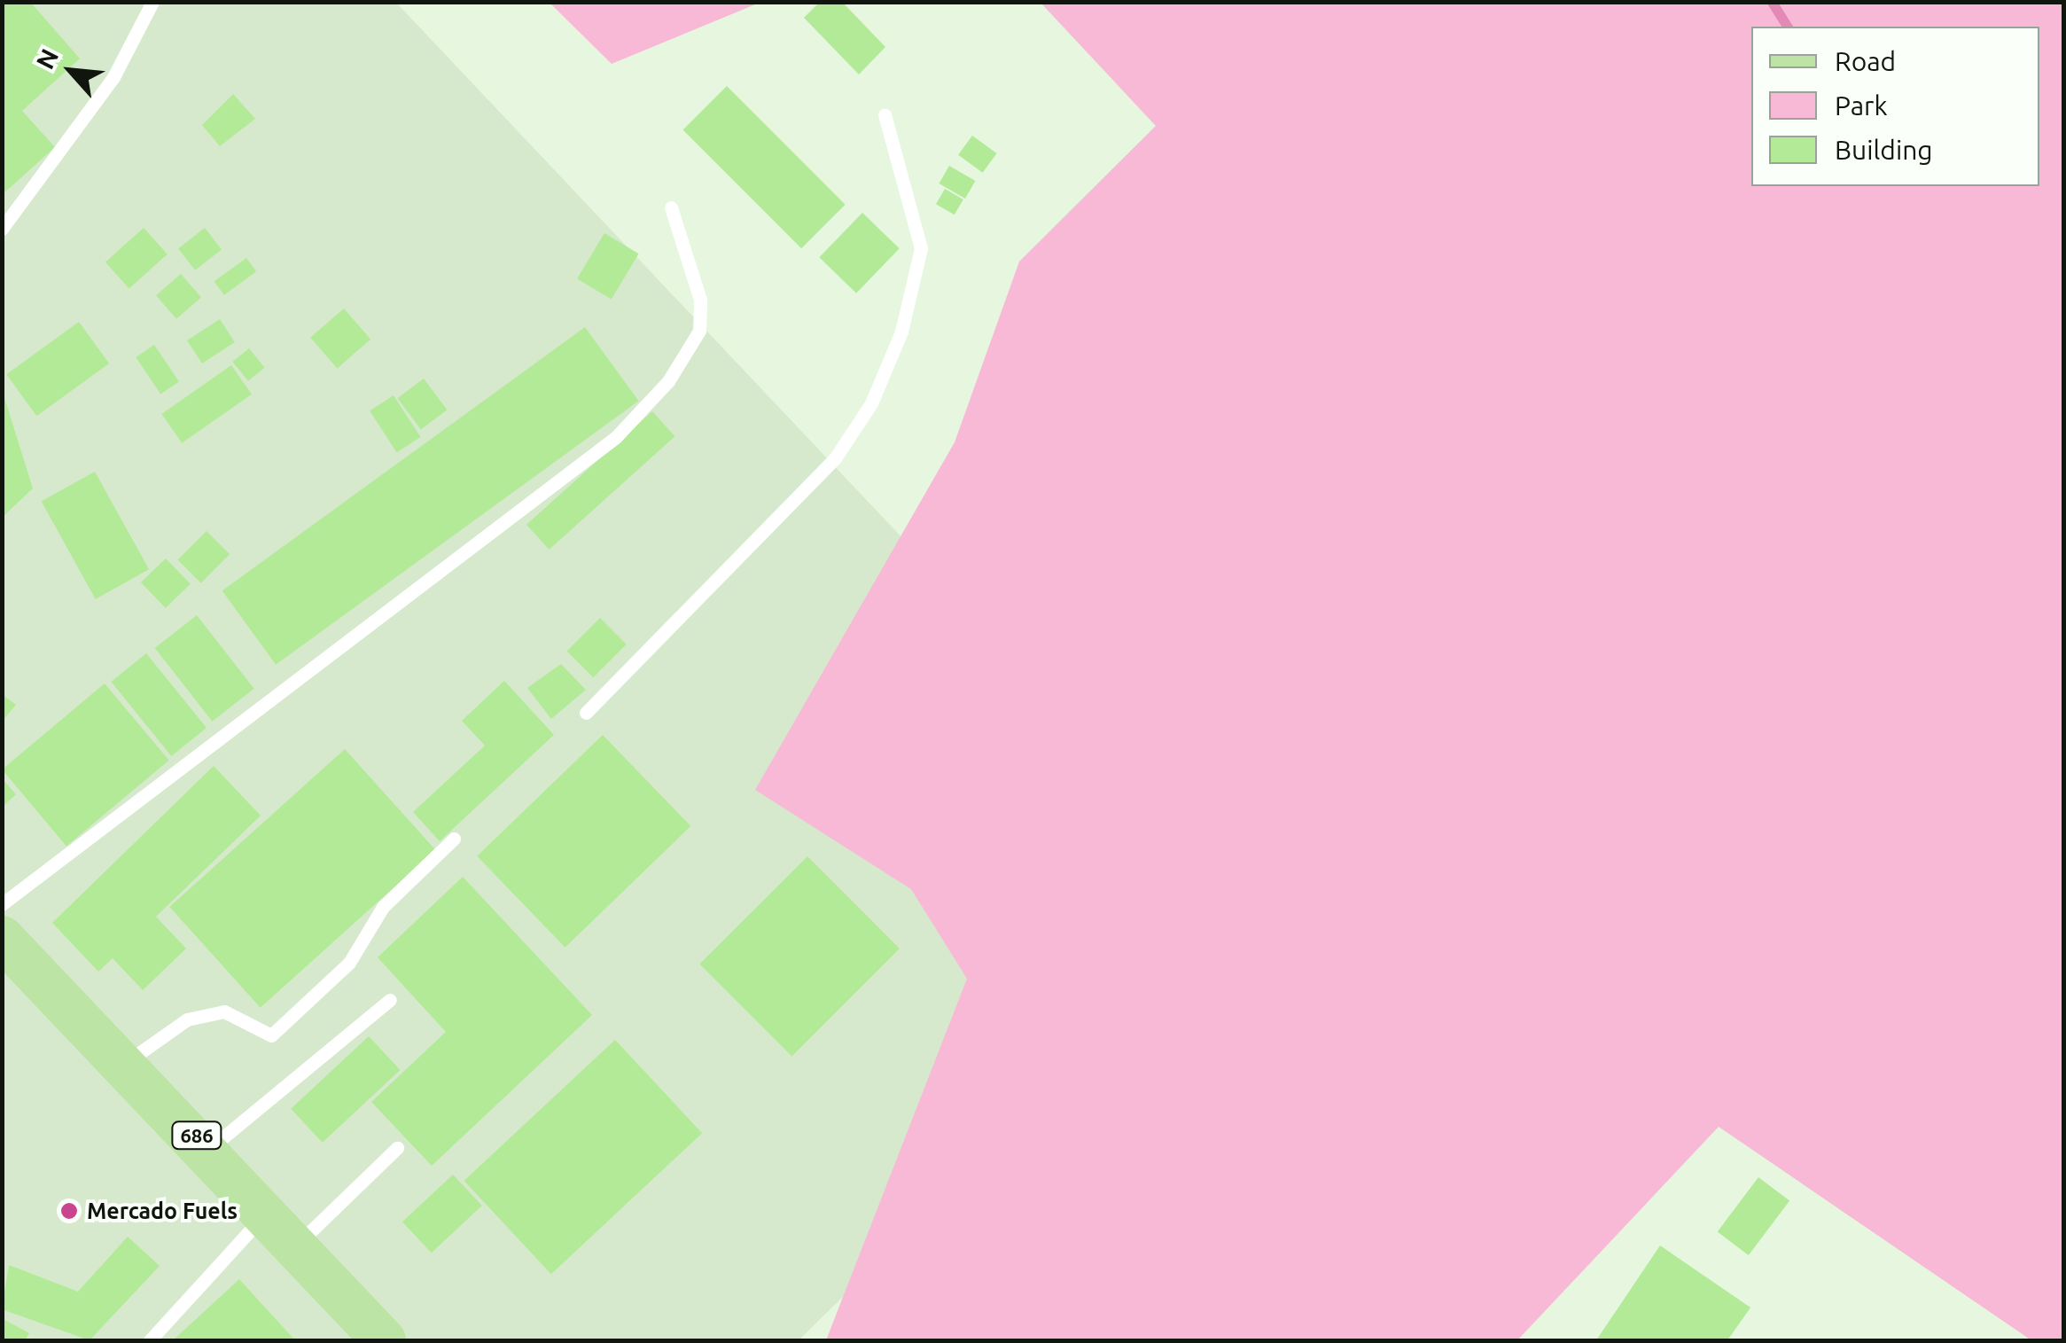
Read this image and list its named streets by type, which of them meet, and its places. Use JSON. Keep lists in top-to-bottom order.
{
  "streets": {
    "main road": ["686"]
  },
  "places": ["Mercado Fuels"],
  "legend": ["Road", "Park", "Building"],
  "north": "top left"
}
